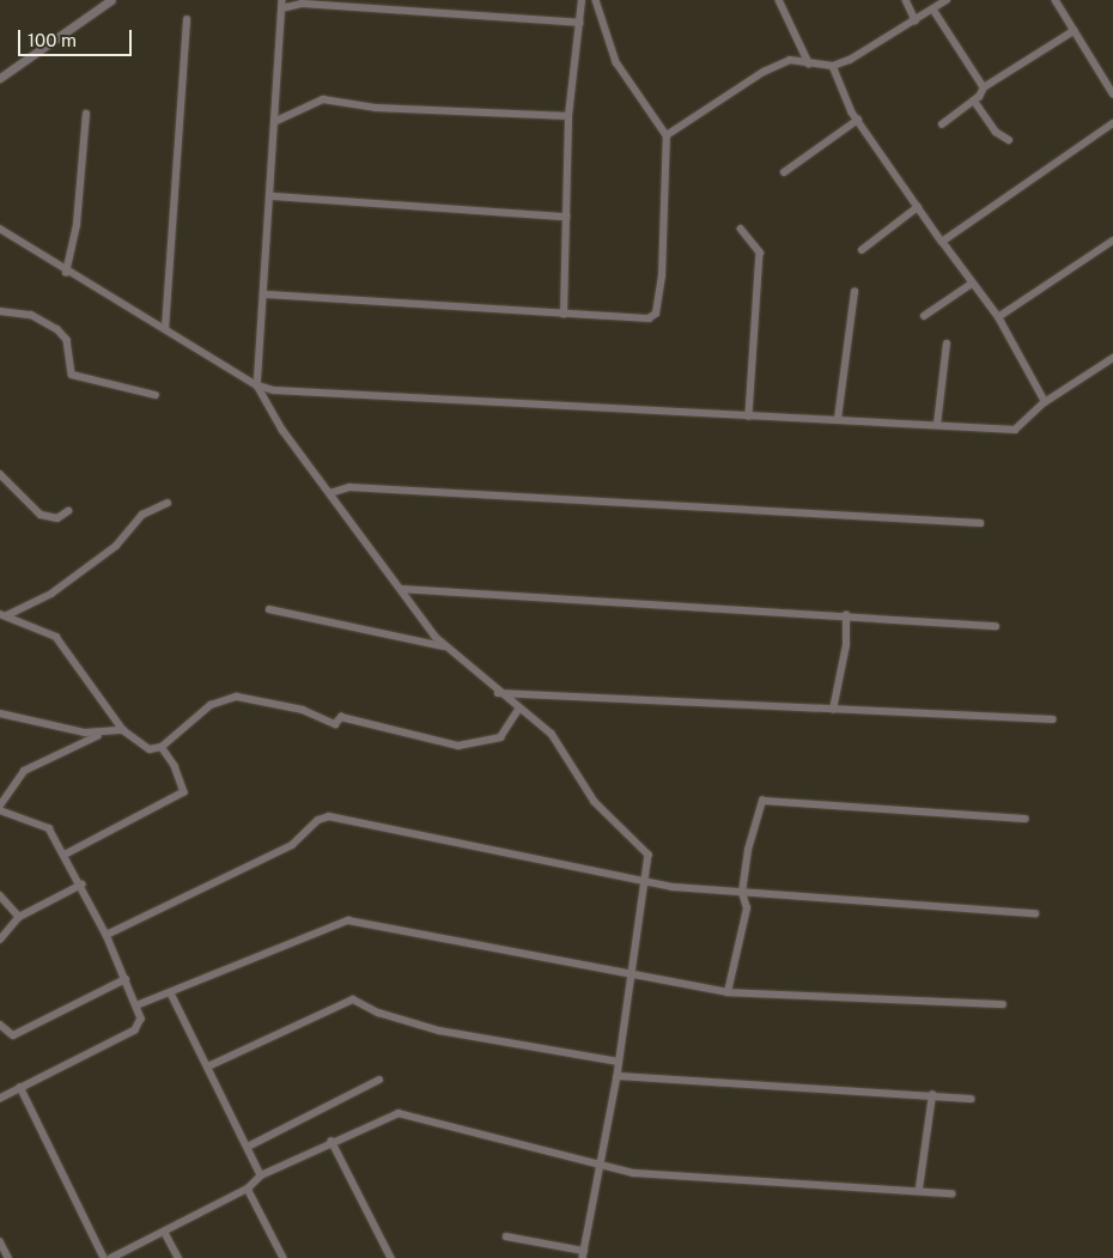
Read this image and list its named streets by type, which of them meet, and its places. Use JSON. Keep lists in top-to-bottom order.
{
  "scale_bar": "100 m"
}
